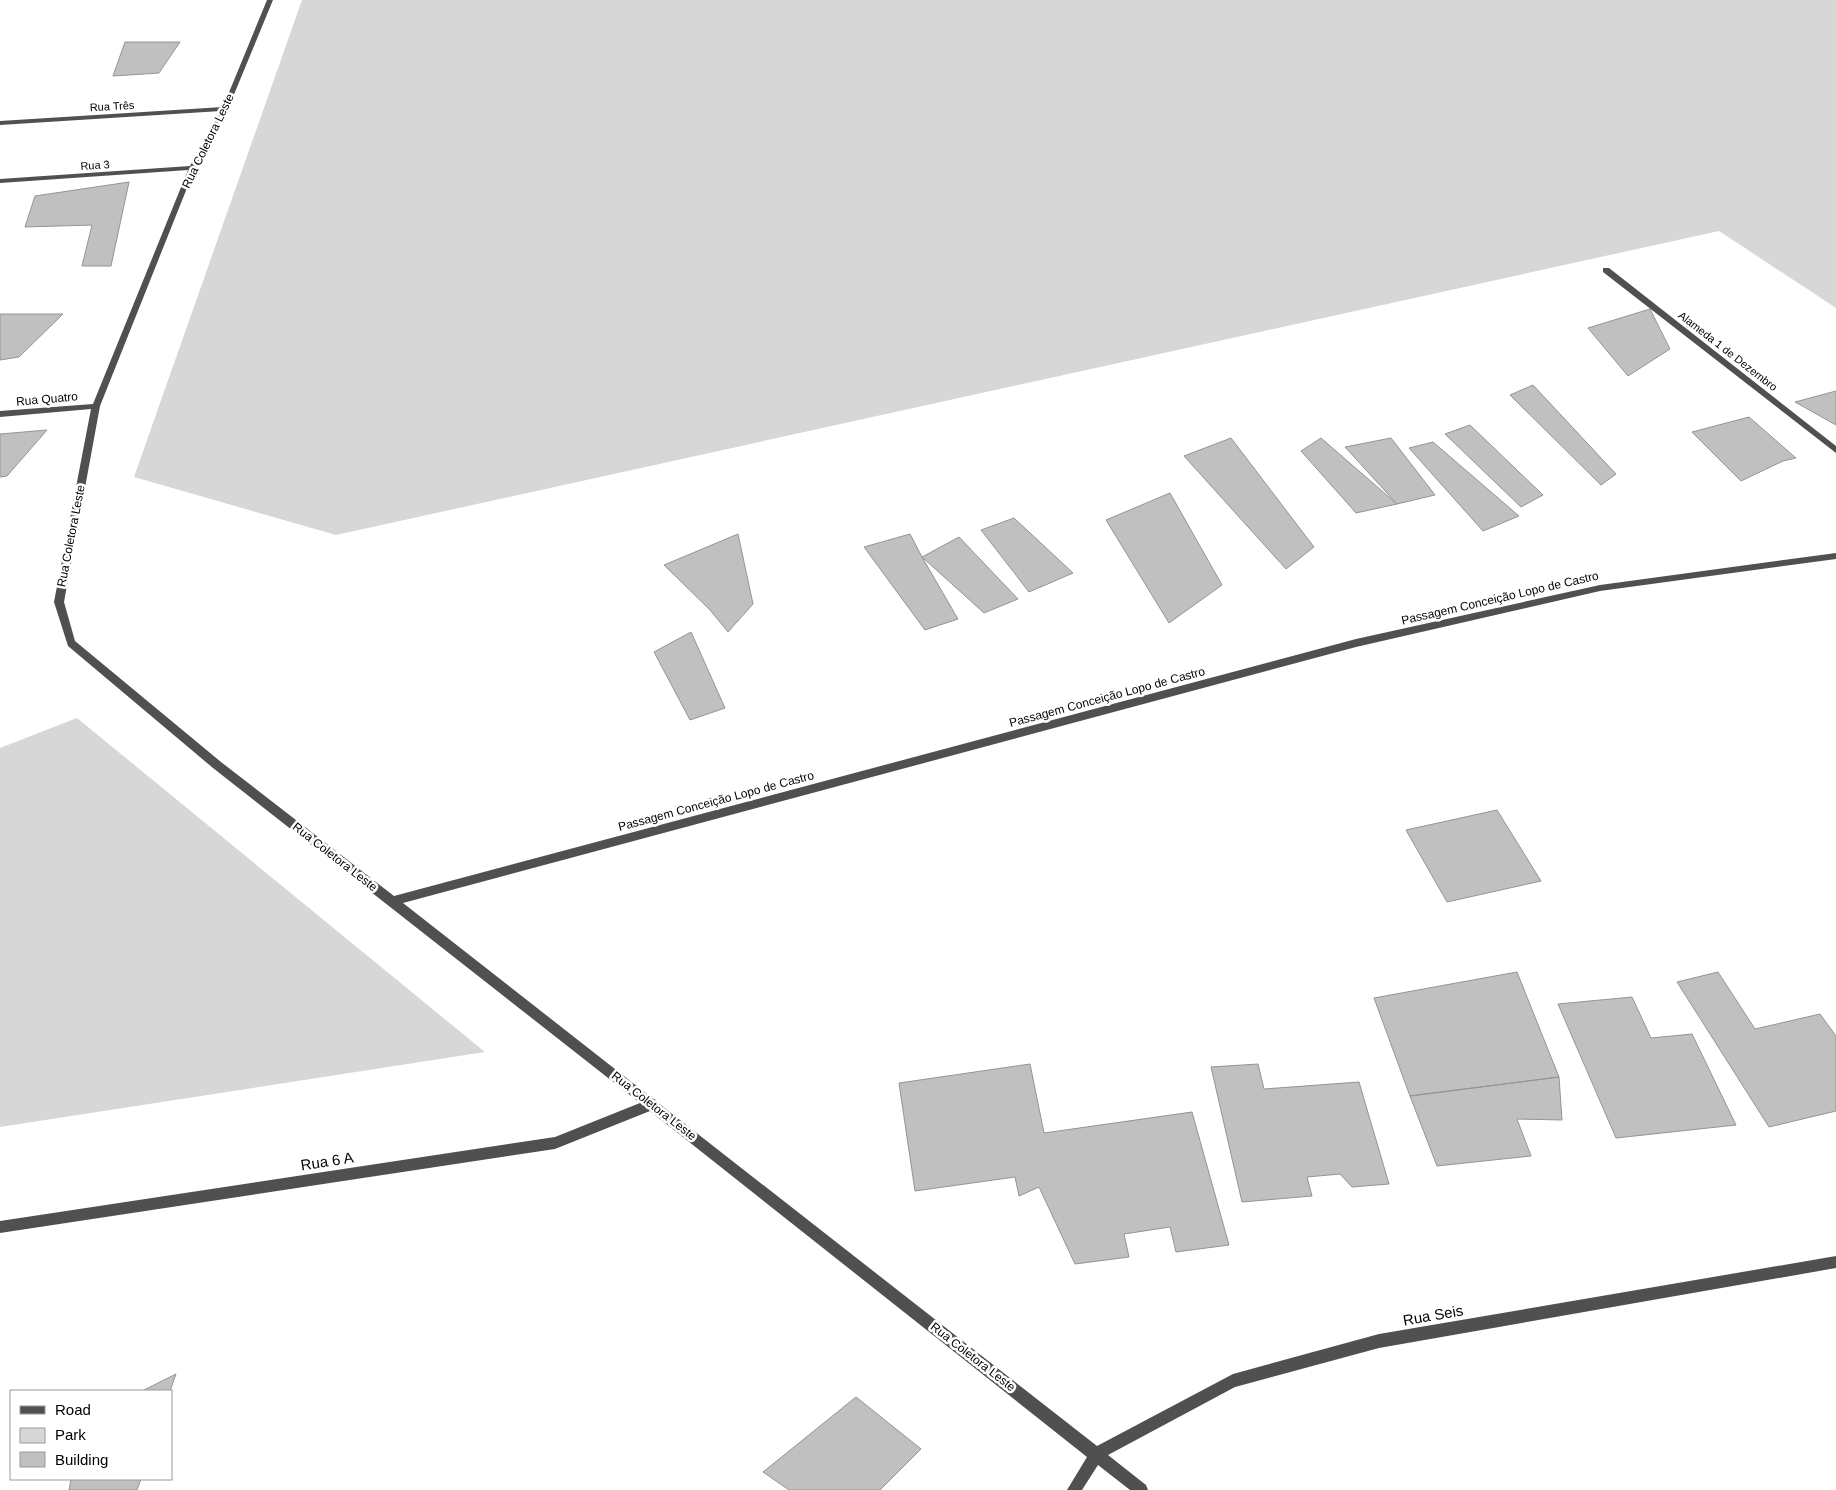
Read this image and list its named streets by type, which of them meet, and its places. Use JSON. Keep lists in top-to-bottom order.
{
  "streets": {
    "street": [
      "Rua Três",
      "Rua Coletora Leste",
      "Rua 3",
      "Alameda 1 de Dezembro",
      "Rua Quatro",
      "Passagem Conceição Lopo de Castro",
      "Rua 6 A",
      "Rua Seis"
    ]
  },
  "crossings": [
    ["Rua Três", "Rua Coletora Leste"],
    ["Rua Coletora Leste", "Rua 3"],
    ["Rua Coletora Leste", "Rua Quatro"],
    ["Rua Coletora Leste", "Passagem Conceição Lopo de Castro"],
    ["Rua Coletora Leste", "Rua 6 A"],
    ["Rua Coletora Leste", "Rua Seis"]
  ],
  "legend": ["Road", "Park", "Building"]
}
